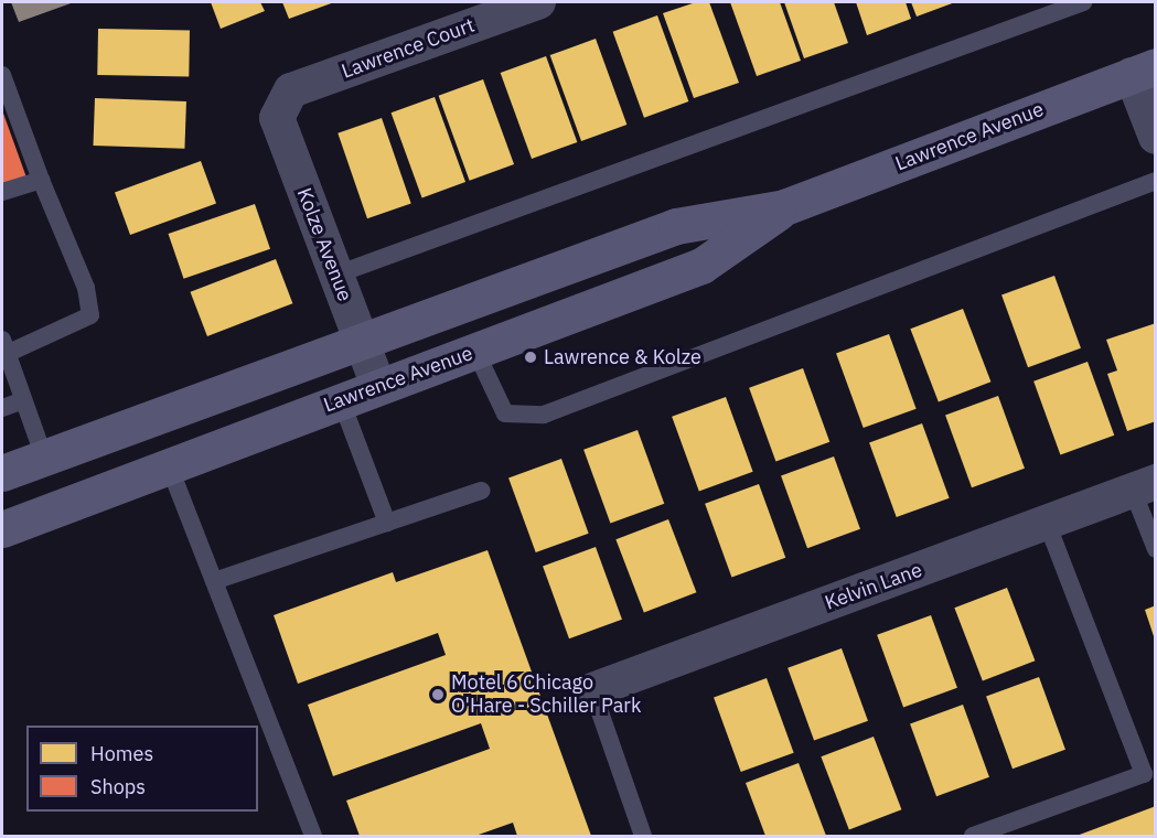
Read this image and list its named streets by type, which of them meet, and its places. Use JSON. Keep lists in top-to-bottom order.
{
  "streets": {
    "main road": ["Lawrence Avenue"],
    "street": ["Lawrence Court", "Kolze Avenue", "Kelvin Lane"]
  },
  "crossings": [
    ["Lawrence Court", "Kolze Avenue"],
    ["Lawrence Avenue", "Kolze Avenue"]
  ],
  "places": ["Lawrence & Kolze", "Motel 6 Chicago O'Hare - Schiller Park"],
  "legend": ["Homes", "Shops"]
}
